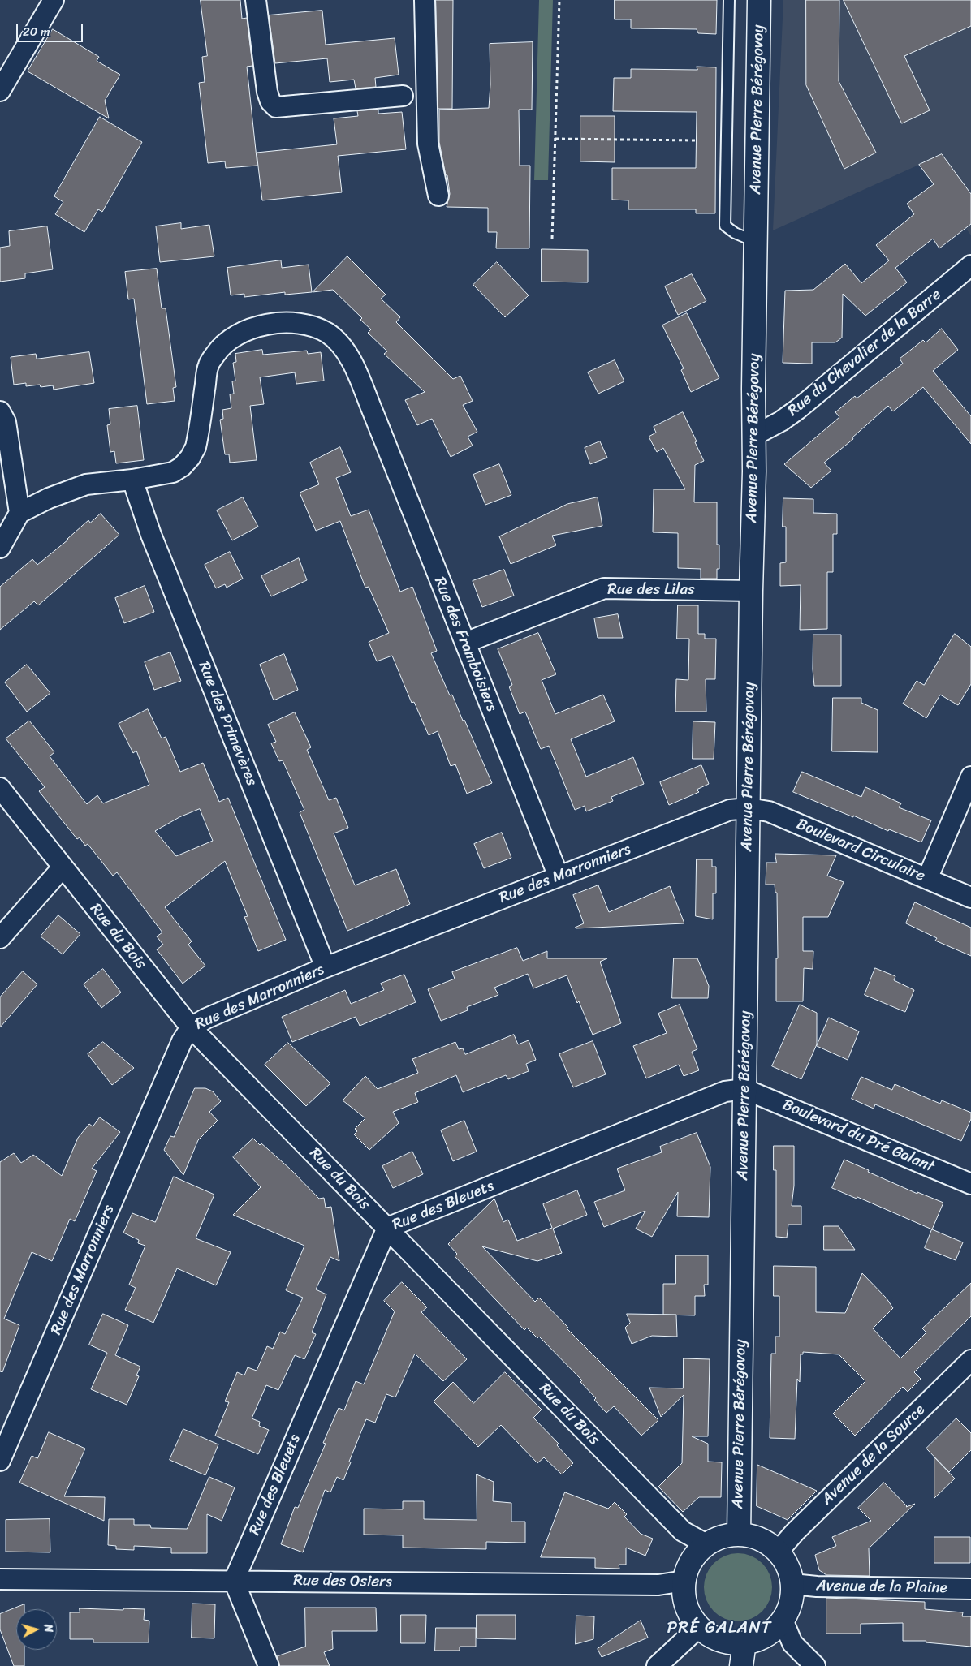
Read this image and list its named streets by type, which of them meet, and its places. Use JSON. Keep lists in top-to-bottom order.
{
  "streets": {
    "street": [
      "Avenue Pierre Bérégovoy",
      "Rue du Chevalier de la Barre",
      "Rue des Lilas",
      "Rue des Framboisiers",
      "Rue des Primevères",
      "Boulevard Circulaire",
      "Rue des Marronniers",
      "Rue du Bois",
      "Boulevard du Pré Galant",
      "Rue des Bleuets",
      "Avenue de la Source",
      "Rue des Osiers",
      "Avenue de la Plaine"
    ]
  },
  "crossings": [
    ["Avenue Pierre Bérégovoy", "Rue du Chevalier de la Barre"],
    ["Avenue Pierre Bérégovoy", "Rue des Lilas"],
    ["Avenue Pierre Bérégovoy", "Boulevard Circulaire"],
    ["Avenue Pierre Bérégovoy", "Rue des Marronniers"],
    ["Avenue Pierre Bérégovoy", "Rue du Bois"],
    ["Avenue Pierre Bérégovoy", "Boulevard du Pré Galant"],
    ["Avenue Pierre Bérégovoy", "Rue des Bleuets"],
    ["Avenue Pierre Bérégovoy", "Avenue de la Source"],
    ["Avenue Pierre Bérégovoy", "Rue des Osiers"],
    ["Avenue Pierre Bérégovoy", "Avenue de la Plaine"],
    ["Rue des Lilas", "Rue des Framboisiers"],
    ["Rue des Framboisiers", "Rue des Primevères"],
    ["Rue des Framboisiers", "Rue des Marronniers"],
    ["Rue des Primevères", "Rue des Marronniers"],
    ["Boulevard Circulaire", "Rue des Marronniers"],
    ["Rue des Marronniers", "Rue du Bois"],
    ["Rue du Bois", "Rue des Bleuets"],
    ["Rue du Bois", "Avenue de la Source"],
    ["Rue du Bois", "Rue des Osiers"],
    ["Rue du Bois", "Avenue de la Plaine"],
    ["Boulevard du Pré Galant", "Rue des Bleuets"],
    ["Rue des Bleuets", "Rue des Osiers"],
    ["Avenue de la Source", "Rue des Osiers"],
    ["Avenue de la Source", "Avenue de la Plaine"],
    ["Rue des Osiers", "Avenue de la Plaine"]
  ],
  "districts": ["PRÉ GALANT"],
  "scale_bar": "20 m",
  "north": "right"
}
